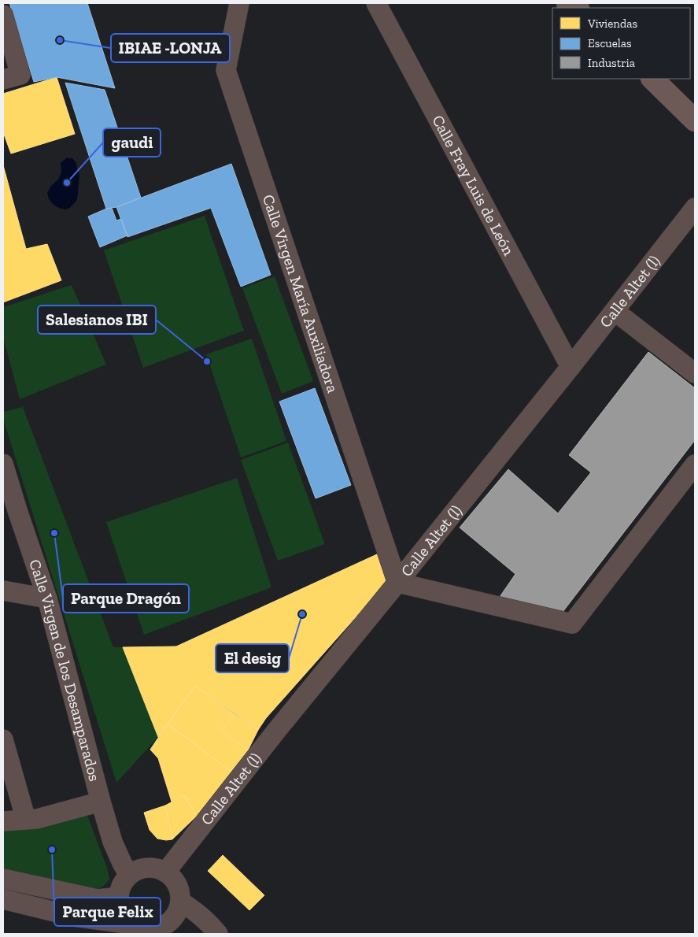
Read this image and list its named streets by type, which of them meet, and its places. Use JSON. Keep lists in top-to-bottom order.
{
  "streets": {
    "street": [
      "Calle Fray Luis de León",
      "Calle Altet (l)",
      "Calle Virgen María Auxiliadora",
      "Calle Virgen de los Desamparados"
    ]
  },
  "crossings": [
    ["Calle Fray Luis de León", "Calle Altet (l)"],
    ["Calle Altet (l)", "Calle Virgen María Auxiliadora"],
    ["Calle Altet (l)", "Calle Virgen de los Desamparados"]
  ],
  "places": [
    "IBIAE -LONJA",
    "gaudi",
    "Salesianos IBI",
    "Parque Dragón",
    "El desig",
    "Parque Felix"
  ],
  "legend": ["Viviendas", "Escuelas", "Industria"]
}
